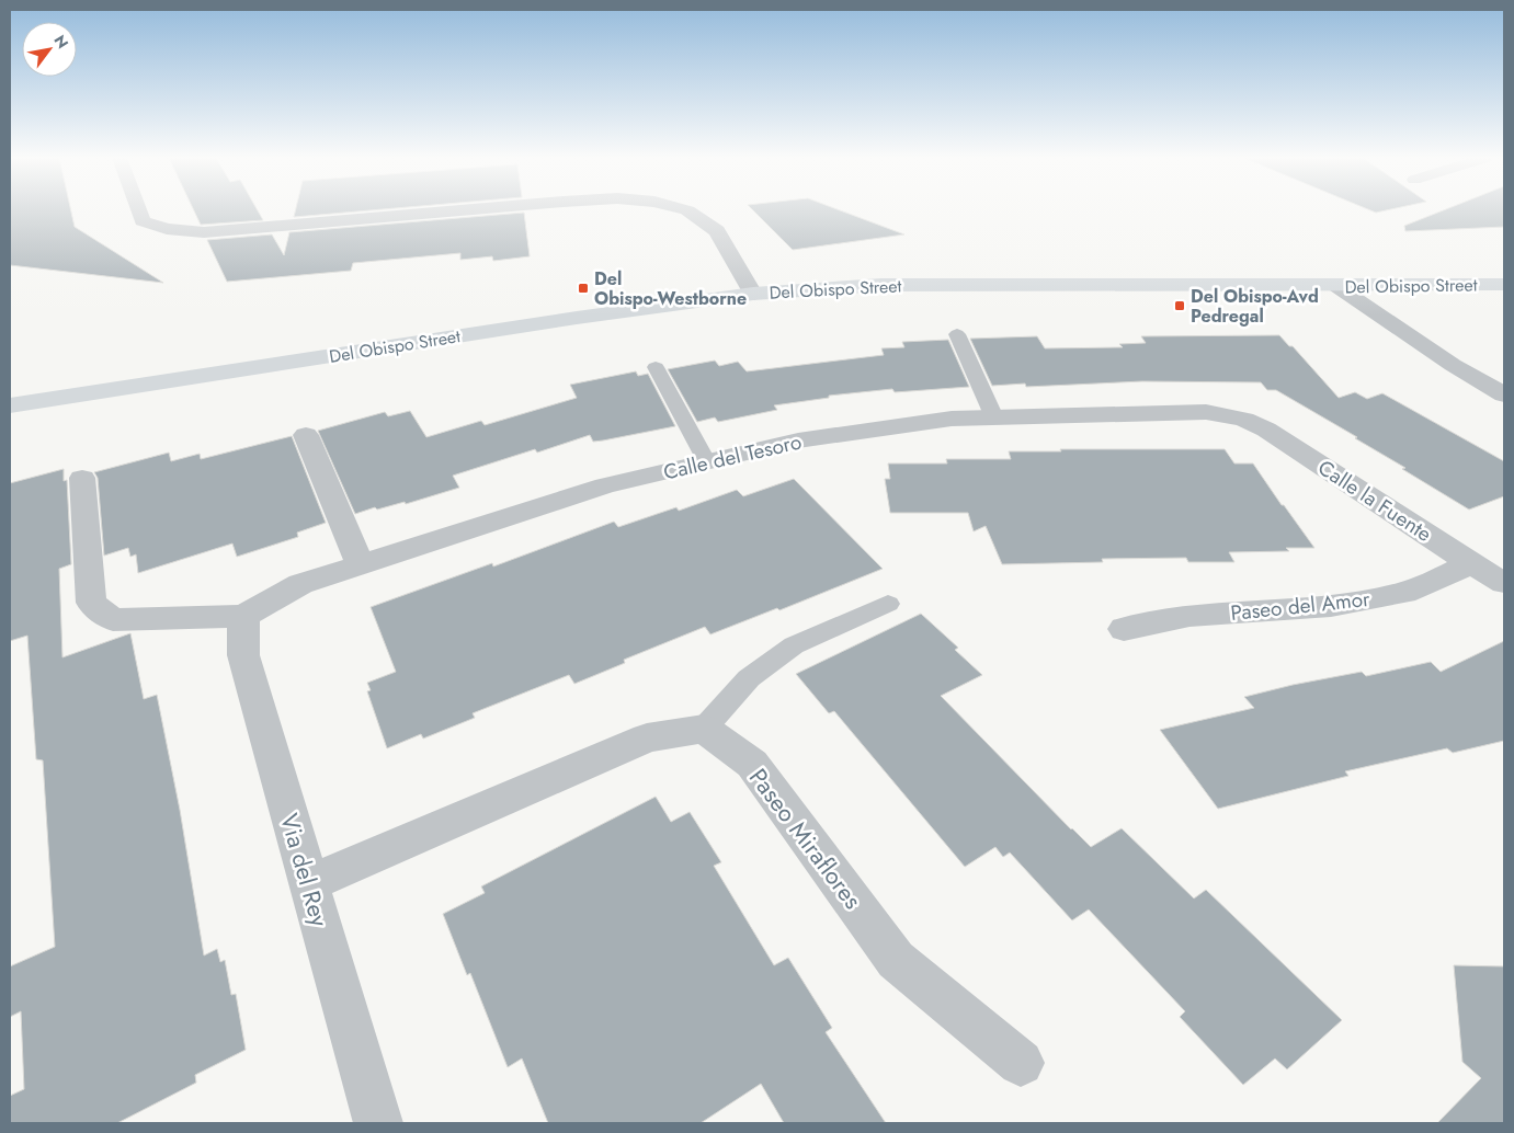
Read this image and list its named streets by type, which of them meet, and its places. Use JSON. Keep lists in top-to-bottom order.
{
  "streets": {
    "main road": ["Del Obispo Street"],
    "street": [
      "Calle del Tesoro",
      "Calle la Fuente",
      "Paseo del Amor",
      "Paseo Miraflores",
      "Via del Rey"
    ]
  },
  "crossings": [
    ["Calle del Tesoro", "Calle la Fuente"],
    ["Calle del Tesoro", "Via del Rey"],
    ["Calle la Fuente", "Paseo del Amor"]
  ],
  "places": {
    "transit": ["Del Obispo-Westborne", "Del Obispo-Avd Pedregal"]
  },
  "north": "top right"
}
